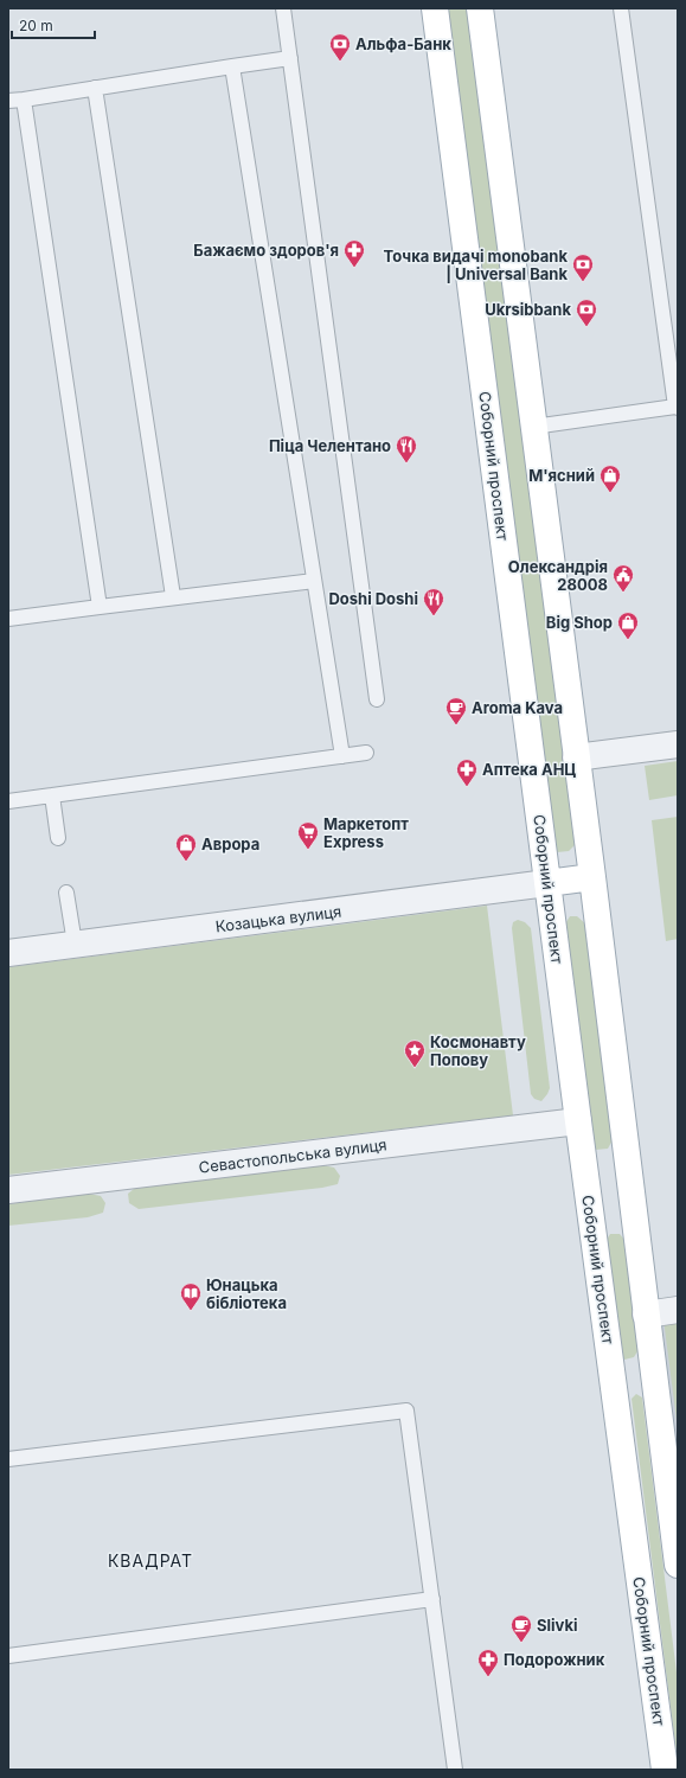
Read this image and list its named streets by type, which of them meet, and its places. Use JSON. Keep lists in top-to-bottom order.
{
  "streets": {
    "main road": ["Соборний проспект"],
    "street": ["Козацька вулиця", "Севастопольська вулиця"]
  },
  "crossings": [
    ["Соборний проспект", "Козацька вулиця"],
    ["Соборний проспект", "Севастопольська вулиця"]
  ],
  "districts": ["КВАДРАТ"],
  "places": {
    "bank": ["Альфа-Банк", "Точка видачі monobank | Universal Bank", "Ukrsibbank"],
    "pharmacy": ["Бажаємо здоров'я", "Аптека АНЦ", "Подорожник"],
    "restaurant": ["Піца Челентано", "Doshi Doshi"],
    "shop": ["М'ясний", "Big Shop", "Аврора"],
    "public building": ["Олександрія 28008"],
    "cafe": ["Aroma Kava", "Slivki"],
    "supermarket": ["Маркетопт Express"],
    "place": ["Космонавту Попову"],
    "library": ["Юнацька бібліотека"]
  },
  "scale_bar": "20 m"
}
